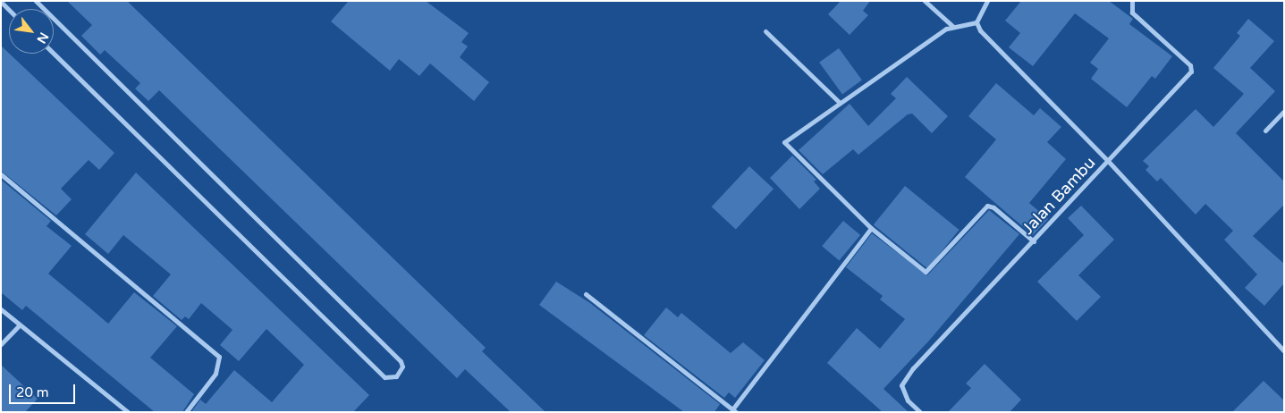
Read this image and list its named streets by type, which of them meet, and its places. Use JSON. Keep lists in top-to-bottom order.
{
  "streets": {
    "street": ["Jalan Bambu"]
  },
  "scale_bar": "20 m",
  "north": "bottom right"
}
